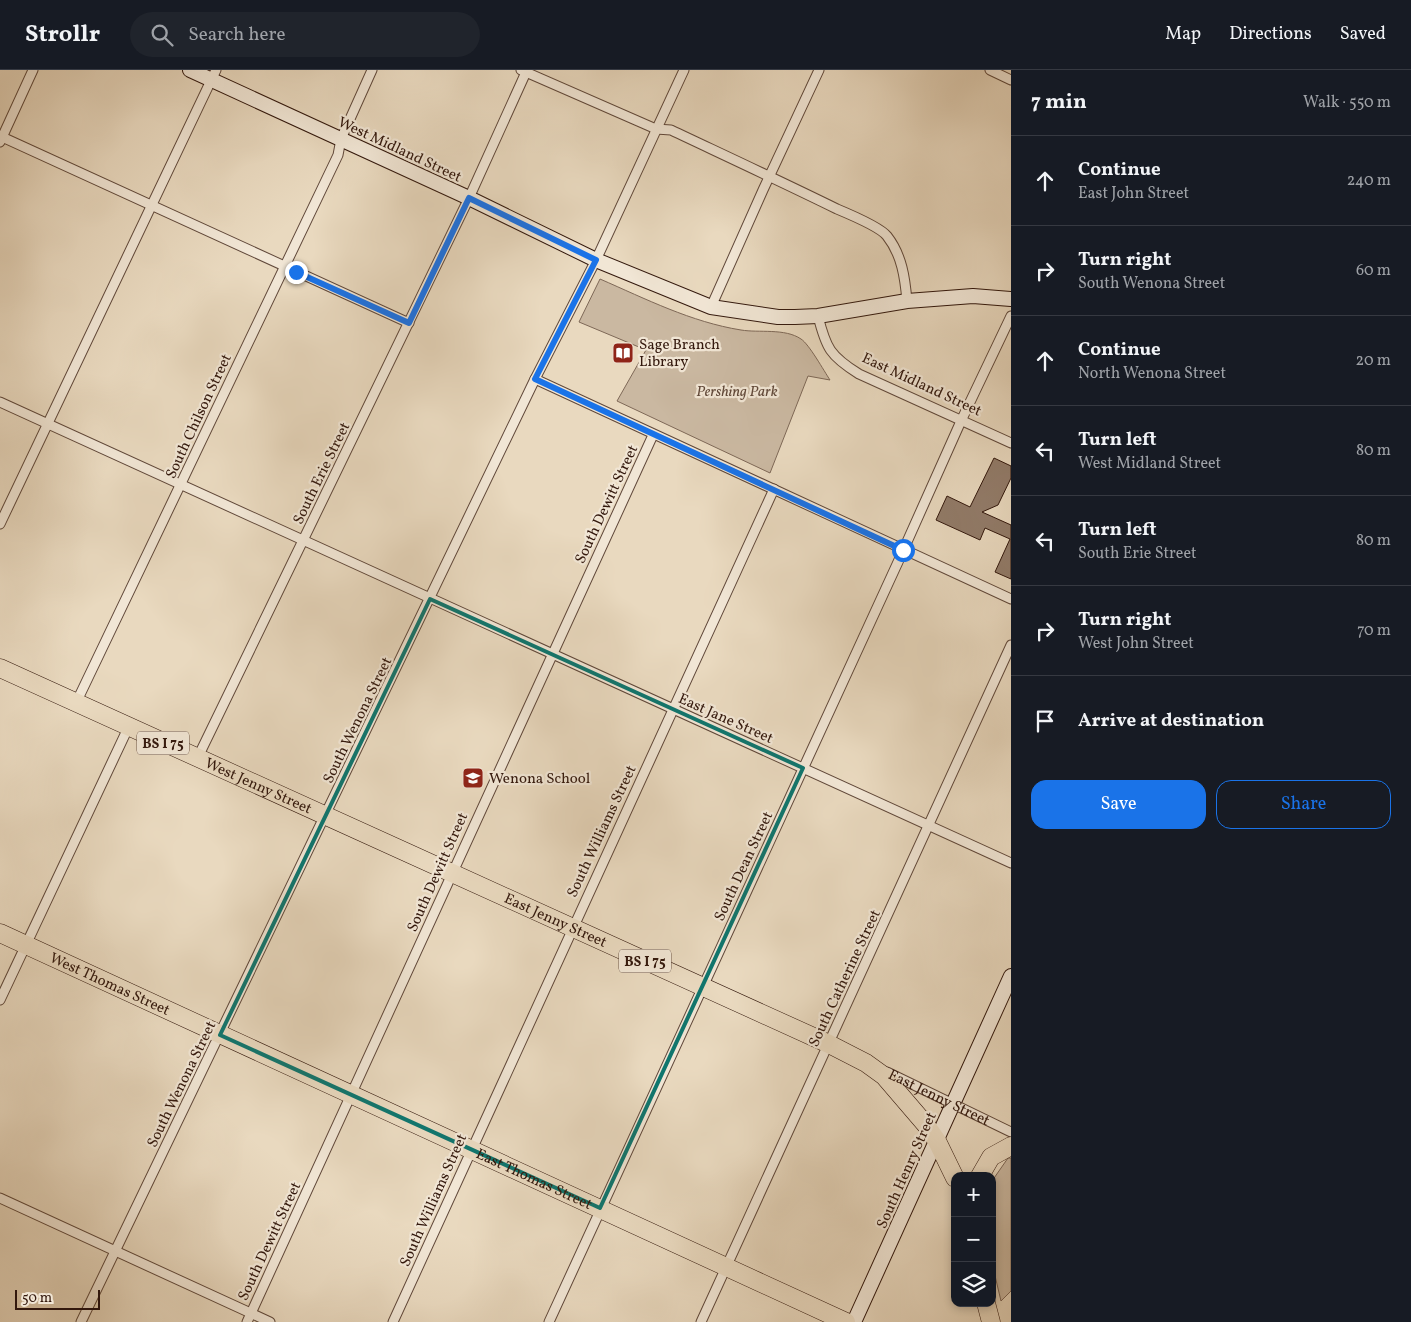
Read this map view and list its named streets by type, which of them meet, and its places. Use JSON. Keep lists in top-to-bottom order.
{
  "streets": {
    "highway": [
      "BS I 75",
      "West Jenny Street",
      "East Jenny Street",
      "West Thomas Street",
      "East Thomas Street"
    ],
    "main road": ["West Midland Street", "South Henry Street"],
    "street": [
      "East Midland Street",
      "South Chilson Street",
      "South Erie Street",
      "South Dewitt Street",
      "East Jane Street",
      "South Wenona Street",
      "South Williams Street",
      "South Dean Street",
      "South Catherine Street"
    ]
  },
  "crossings": [
    ["West Midland Street", "South Chilson Street"],
    ["West Midland Street", "South Erie Street"],
    ["West Midland Street", "South Wenona Street"],
    ["East Midland Street", "South Dean Street"],
    ["South Chilson Street", "East Jane Street"],
    ["South Chilson Street", "West Jenny Street"],
    ["South Erie Street", "East Jane Street"],
    ["South Erie Street", "West Jenny Street"],
    ["South Dewitt Street", "East Jane Street"],
    ["South Dewitt Street", "East Jenny Street"],
    ["South Dewitt Street", "East Thomas Street"],
    ["East Jane Street", "South Wenona Street"],
    ["East Jane Street", "South Williams Street"],
    ["East Jane Street", "South Dean Street"],
    ["East Jane Street", "South Catherine Street"],
    ["South Wenona Street", "West Jenny Street"],
    ["South Wenona Street", "East Jenny Street"],
    ["South Wenona Street", "West Thomas Street"],
    ["South Wenona Street", "East Thomas Street"],
    ["BS I 75", "East Jenny Street"],
    ["BS I 75", "South Henry Street"],
    ["West Jenny Street", "East Jenny Street"],
    ["South Williams Street", "East Jenny Street"],
    ["South Williams Street", "East Thomas Street"],
    ["South Dean Street", "East Jenny Street"],
    ["South Dean Street", "East Thomas Street"],
    ["East Jenny Street", "South Catherine Street"],
    ["East Jenny Street", "South Henry Street"],
    ["South Catherine Street", "East Thomas Street"],
    ["West Thomas Street", "East Thomas Street"]
  ],
  "parks": ["Pershing Park"],
  "places": {
    "library": ["Sage Branch Library"],
    "school or university": ["Wenona School"]
  },
  "scale_bar": "50 m",
  "page": {
    "header": "Strollr",
    "search": "Search here",
    "nav": ["Map", "Directions", "Saved"],
    "heading": ["7 min", "Walk · 550 m"],
    "list": [
      ["Continue", "East John Street", "240 m"],
      ["Turn right", "South Wenona Street", "60 m"],
      ["Continue", "North Wenona Street", "20 m"],
      ["Turn left", "West Midland Street", "80 m"],
      ["Turn left", "South Erie Street", "80 m"],
      ["Turn right", "West John Street", "70 m"],
      "Arrive at destination"
    ],
    "buttons": ["Save", "Share"],
    "map_buttons": ["+", "−"],
    "scale": "50 m"
  }
}
